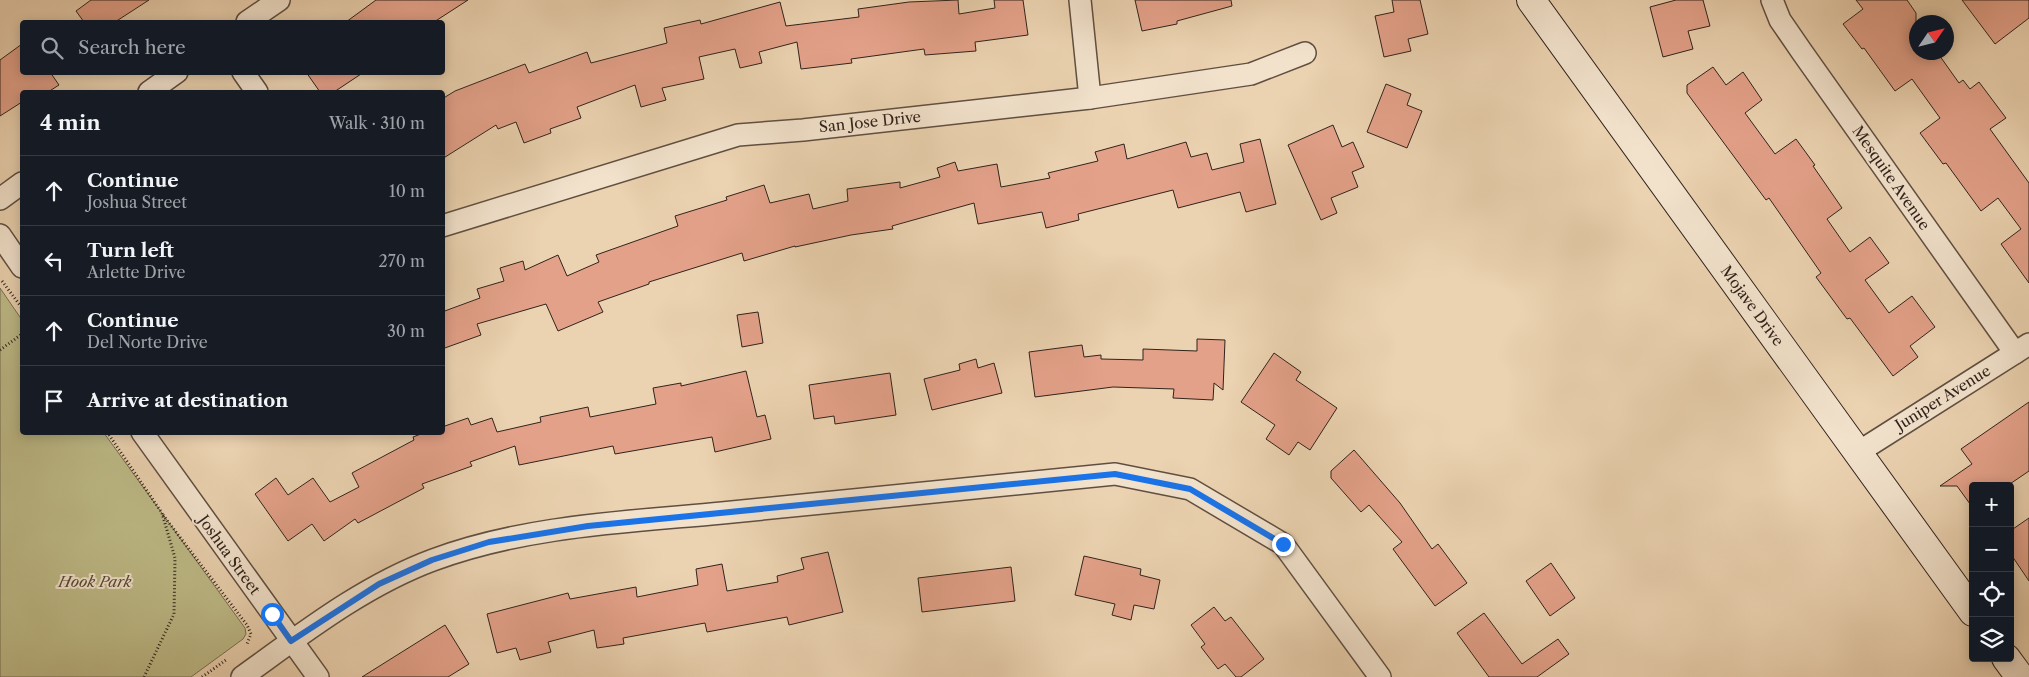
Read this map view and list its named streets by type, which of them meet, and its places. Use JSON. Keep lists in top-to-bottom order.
{
  "streets": {
    "main road": ["Mojave Drive"],
    "street": [
      "San Jose Drive",
      "Mesquite Avenue",
      "Juniper Avenue",
      "Joshua Street"
    ]
  },
  "crossings": [
    ["Mesquite Avenue", "Juniper Avenue"],
    ["Mojave Drive", "Juniper Avenue"]
  ],
  "parks": ["Hook Park"],
  "north": "top right",
  "page": {
    "search": "Search here",
    "heading": ["4 min", "Walk · 310 m"],
    "list": [
      ["Continue", "Joshua Street", "10 m"],
      ["Turn left", "Arlette Drive", "270 m"],
      ["Continue", "Del Norte Drive", "30 m"],
      "Arrive at destination"
    ],
    "map_buttons": ["+", "−"]
  }
}
